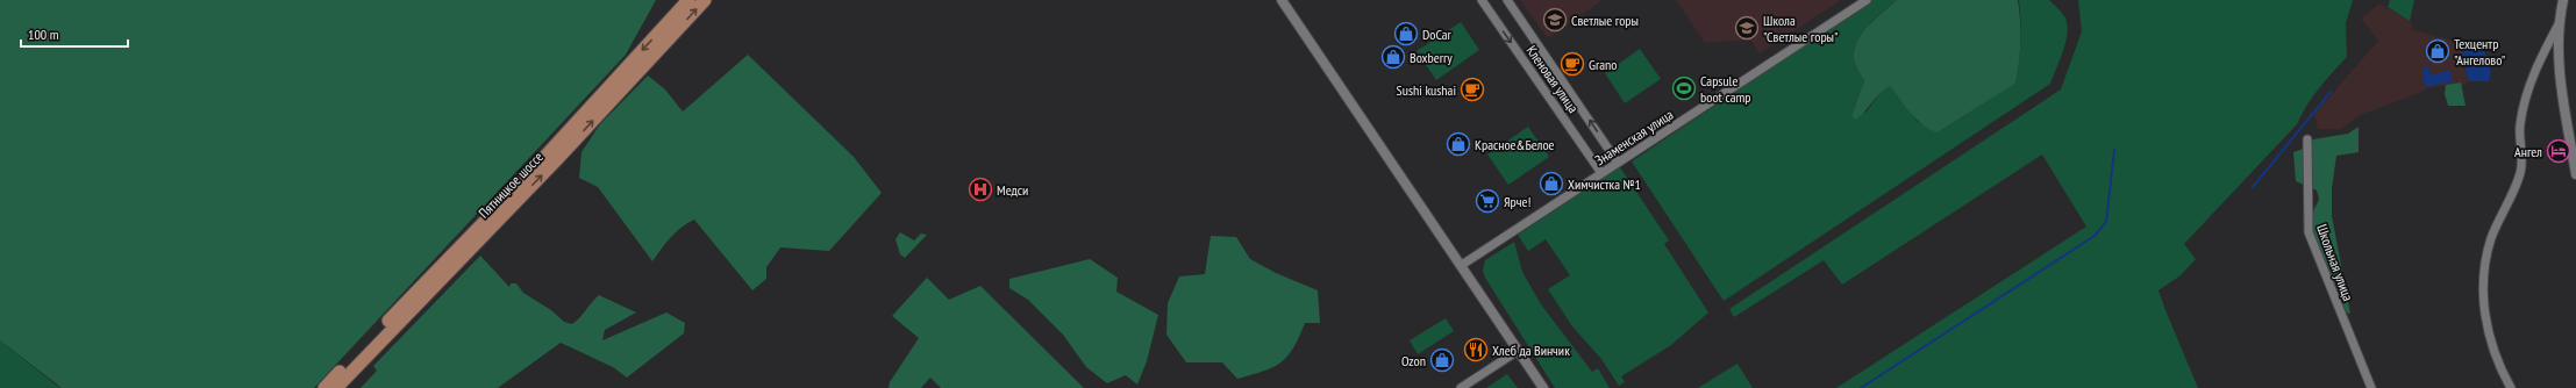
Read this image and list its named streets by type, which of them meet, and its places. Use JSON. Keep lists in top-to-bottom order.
{
  "streets": {
    "main road": ["Пятницкое шоссе"],
    "street": ["Кленовая улица", "Знаменская улица", "Школьная улица"]
  },
  "crossings": [
    ["Кленовая улица", "Знаменская улица"]
  ],
  "places": {
    "school or university": ["Светлые горы", "Школа \"Светлые горы\""],
    "shop": [
      "DoCar",
      "Техцентр \"Ангелово\"",
      "Boxberry",
      "Красное&Белое",
      "Химчистка №1",
      "Ozon"
    ],
    "cafe": ["Grano", "Sushi kushai"],
    "sports": ["Capsule boot camp"],
    "hotel": ["Ангел"],
    "hospital": ["Медси"],
    "supermarket": ["Ярче!"],
    "restaurant": ["Хлеб да Винчик"]
  },
  "scale_bar": "100 m"
}
